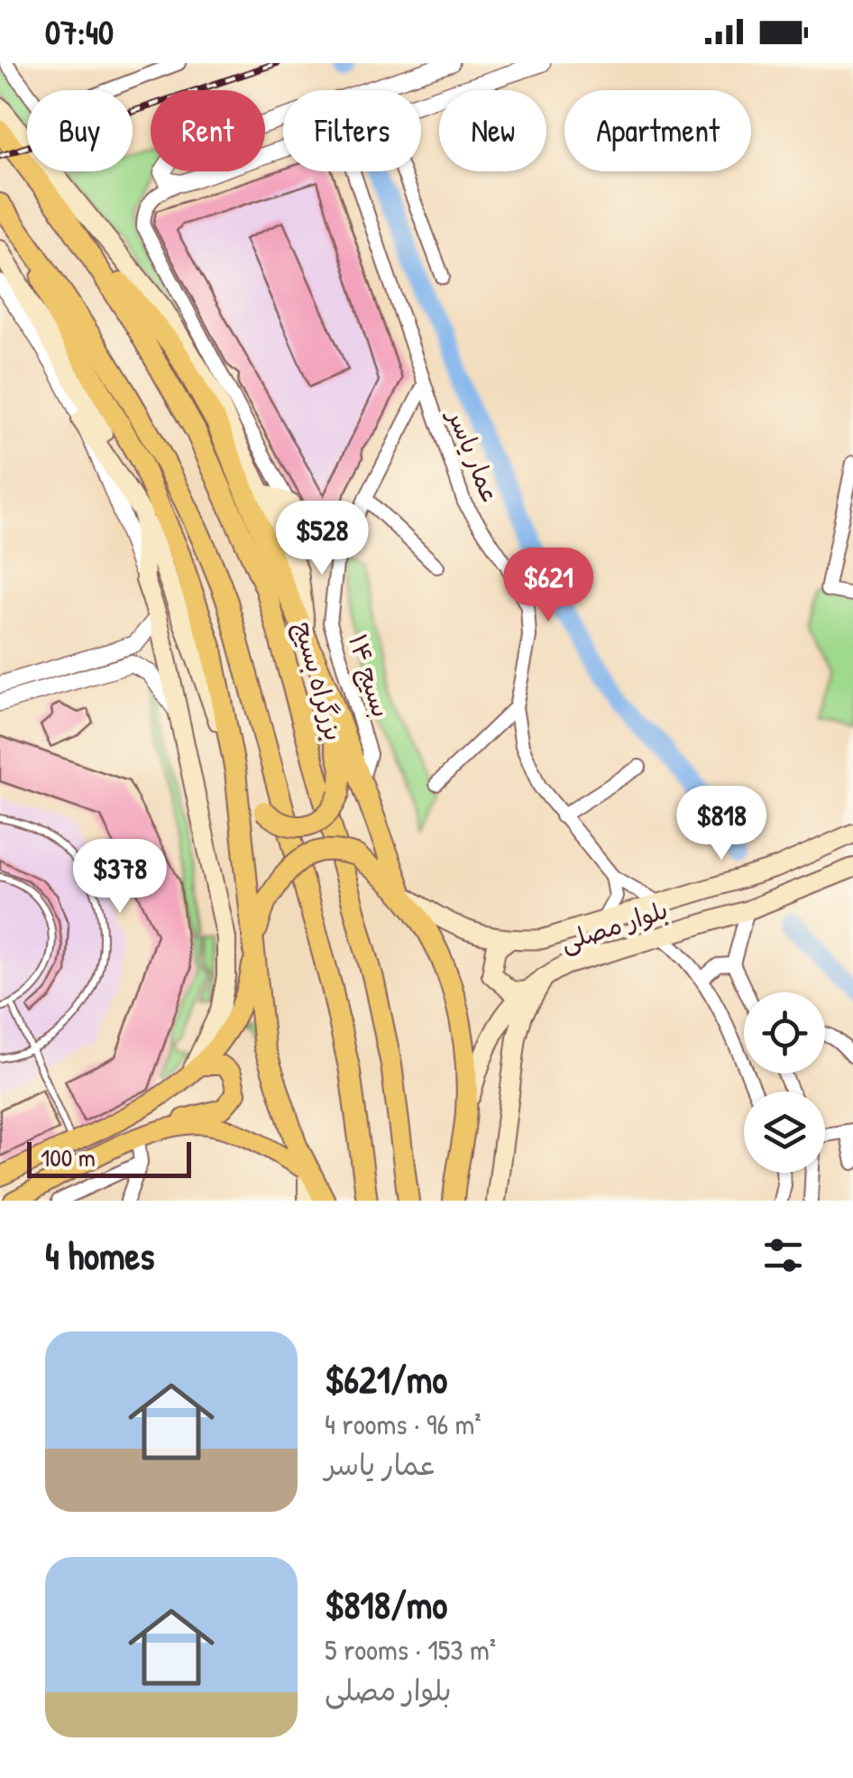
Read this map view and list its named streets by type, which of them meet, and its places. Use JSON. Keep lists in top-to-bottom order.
{
  "streets": {
    "highway": ["بزرگراه بسیج"],
    "main road": ["بلوار مصلی"],
    "street": ["عمار یاسر", "بسیج ۱۴"]
  },
  "crossings": [
    ["عمار یاسر", "بسیج ۱۴"]
  ],
  "scale_bar": "100 m",
  "page": {
    "status": "07:40",
    "chip": [
      "Buy",
      "Rent",
      "Filters",
      "New",
      "Apartment"
    ],
    "price": [
      "$528",
      "$621",
      "$818",
      "$378"
    ],
    "scale": "100 m",
    "heading": "4 homes",
    "list": [
      {
        "name": "$621/mo",
        "note": "4 rooms · 96 m² · عمار یاسر"
      },
      {
        "name": "$818/mo",
        "note": "5 rooms · 153 m² · بلوار مصلی"
      }
    ]
  }
}
